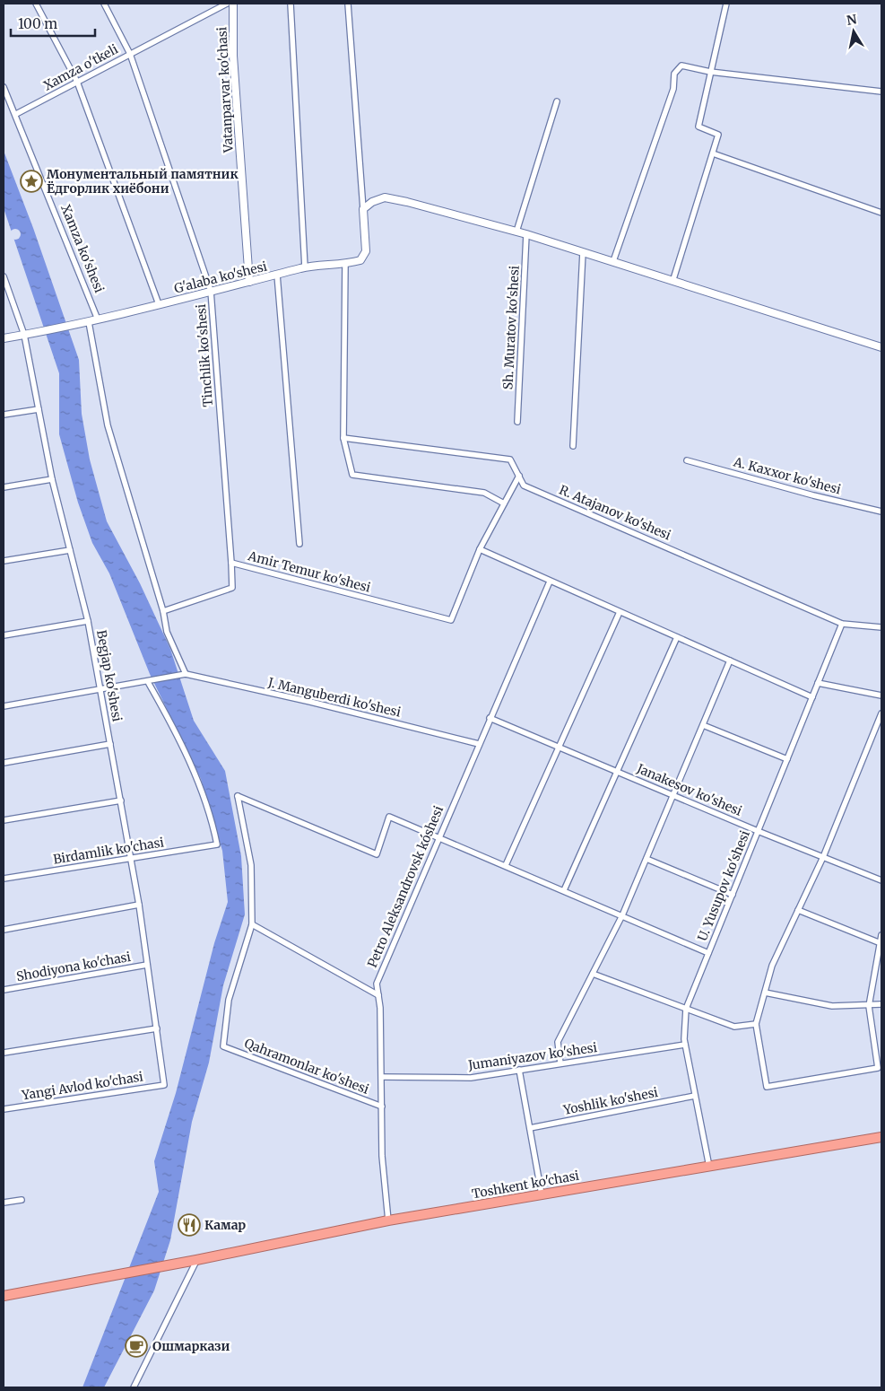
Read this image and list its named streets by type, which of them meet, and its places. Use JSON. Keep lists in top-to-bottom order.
{
  "streets": {
    "highway": ["Toshkent ko'chasi"],
    "street": [
      "Xamza o'tkeli",
      "Vatanparvar ko'chasi",
      "Xamza ko'shesi",
      "G'alaba ko'shesi",
      "Sh. Muratov ko'shesi",
      "Tinchlik ko'shesi",
      "A. Kaxxor ko'shesi",
      "R. Atajanov ko'shesi",
      "Amir Temur ko'shesi",
      "Begjap ko'shesi",
      "J. Manguberdi ko'shesi",
      "Janakesov ko'shesi",
      "Birdamlik ko'chasi",
      "U. Yusupov ko'shesi",
      "Petro Aleksandrovsk kóshesi",
      "Shodiyona ko'chasi",
      "Jumaniyazov ko'shesi",
      "Qahramonlar ko'shesi",
      "Yangi Avlod ko'chasi",
      "Yoshlik ko'shesi"
    ]
  },
  "crossings": [
    ["Xamza o'tkeli", "Xamza ko'shesi"],
    ["Xamza o'tkeli", "Tinchlik ko'shesi"],
    ["Vatanparvar ko'chasi", "G'alaba ko'shesi"],
    ["Xamza ko'shesi", "G'alaba ko'shesi"],
    ["G'alaba ko'shesi", "Tinchlik ko'shesi"],
    ["G'alaba ko'shesi", "Begjap ko'shesi"],
    ["Tinchlik ko'shesi", "Amir Temur ko'shesi"],
    ["R. Atajanov ko'shesi", "U. Yusupov ko'shesi"],
    ["Begjap ko'shesi", "Birdamlik ko'chasi"],
    ["Begjap ko'shesi", "Shodiyona ko'chasi"],
    ["Begjap ko'shesi", "Yangi Avlod ko'chasi"],
    ["J. Manguberdi ko'shesi", "Petro Aleksandrovsk kóshesi"],
    ["Janakesov ko'shesi", "U. Yusupov ko'shesi"],
    ["Janakesov ko'shesi", "Petro Aleksandrovsk kóshesi"],
    ["U. Yusupov ko'shesi", "Jumaniyazov ko'shesi"],
    ["U. Yusupov ko'shesi", "Yoshlik ko'shesi"],
    ["U. Yusupov ko'shesi", "Toshkent ko'chasi"],
    ["Petro Aleksandrovsk kóshesi", "Jumaniyazov ko'shesi"],
    ["Petro Aleksandrovsk kóshesi", "Qahramonlar ko'shesi"],
    ["Petro Aleksandrovsk kóshesi", "Toshkent ko'chasi"]
  ],
  "places": {
    "place": ["Монументальный памятник Ёдгорлик хиёбони"],
    "restaurant": ["Камар"],
    "cafe": ["Ошмаркази"]
  },
  "scale_bar": "100 m",
  "north": "top"
}
